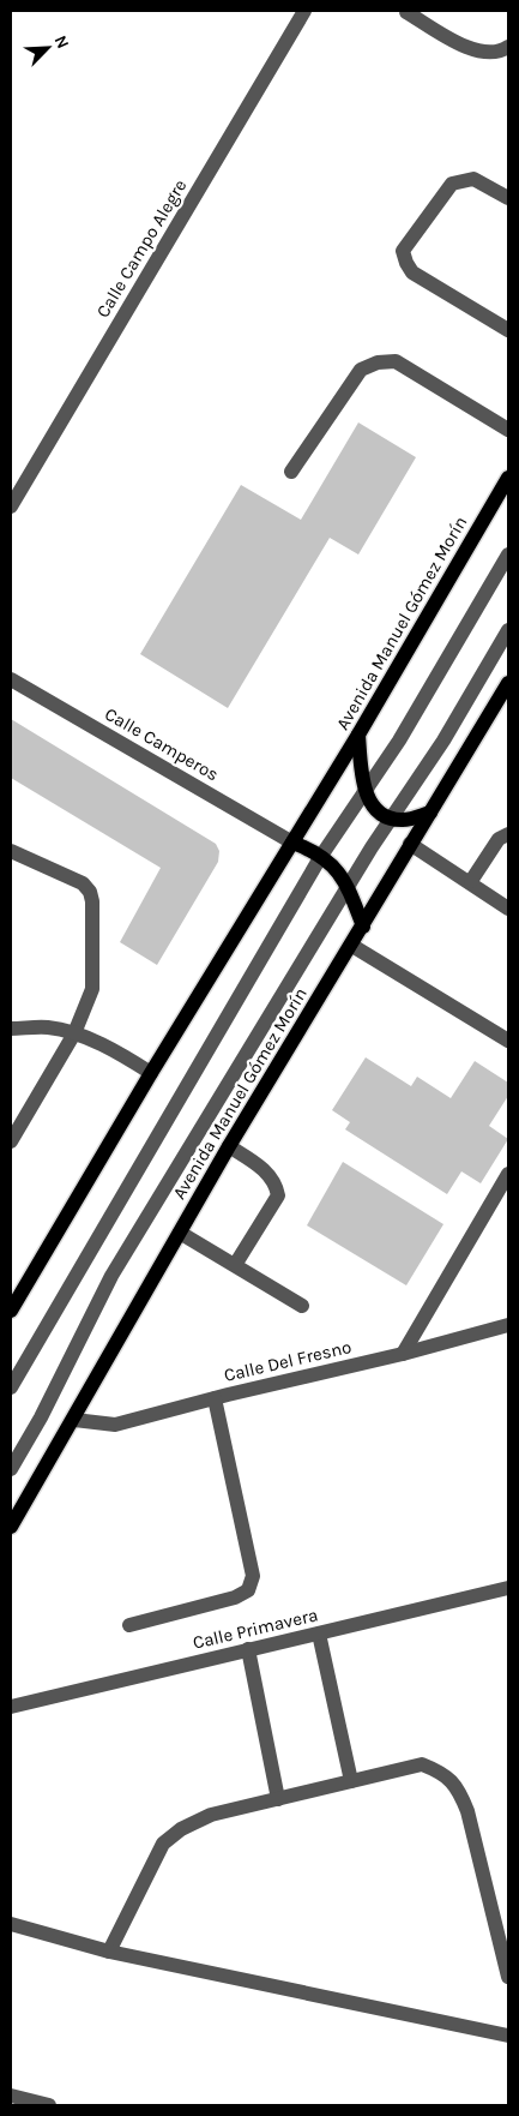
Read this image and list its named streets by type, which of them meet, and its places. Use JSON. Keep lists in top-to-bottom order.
{
  "streets": {
    "main road": ["Avenida Manuel Gómez Morín"],
    "street": [
      "Calle Campo Alegre",
      "Calle Camperos",
      "Calle Del Fresno",
      "Calle Primavera"
    ]
  },
  "crossings": [
    ["Avenida Manuel Gómez Morín", "Calle Camperos"],
    ["Avenida Manuel Gómez Morín", "Calle Del Fresno"]
  ],
  "north": "top right"
}
